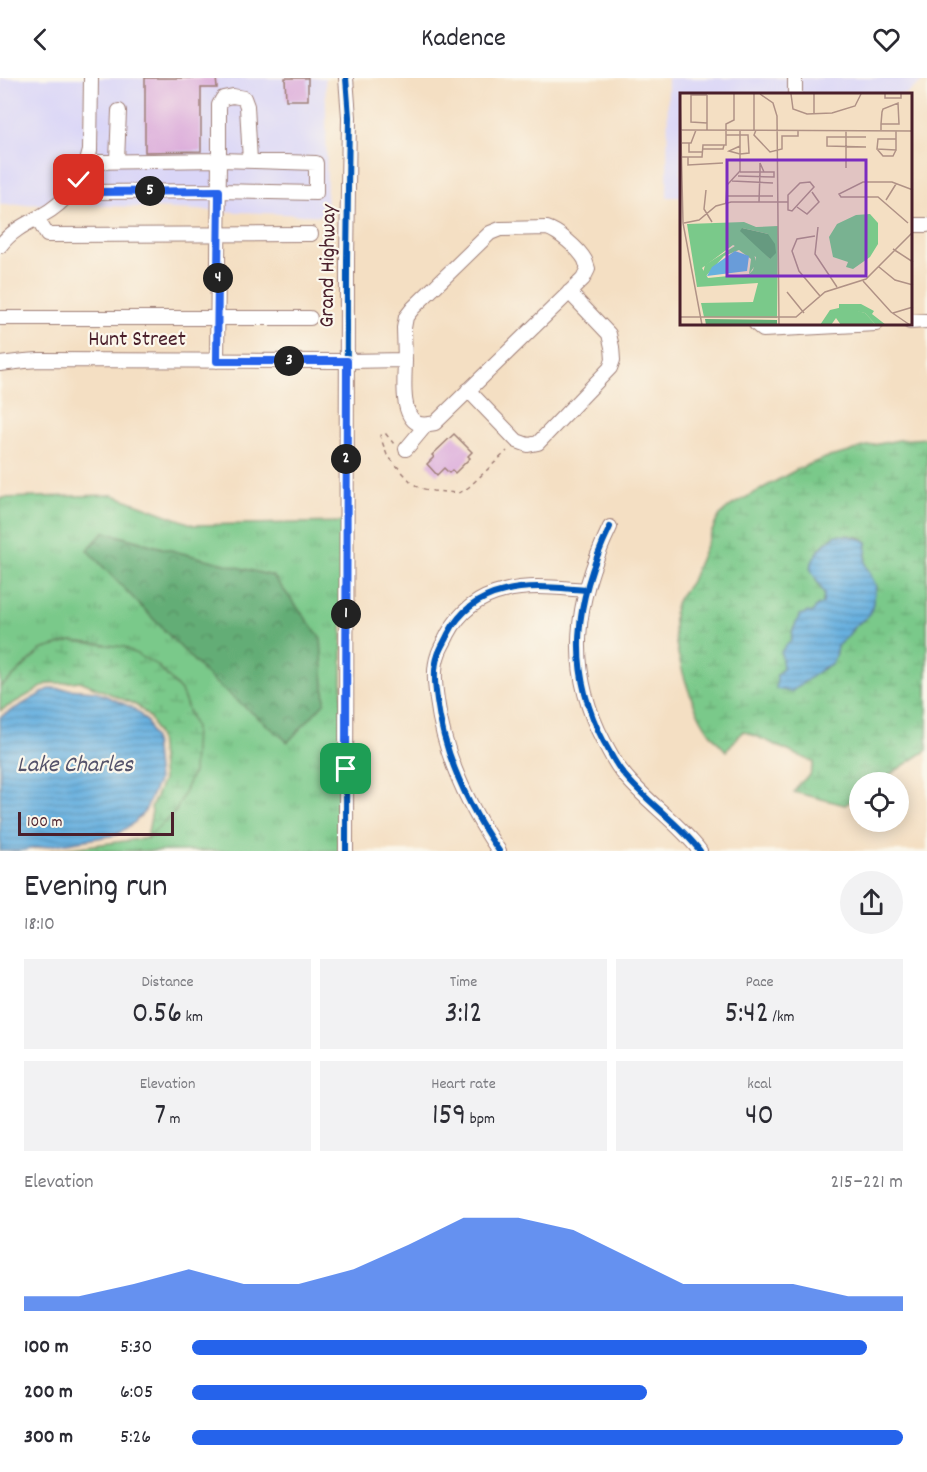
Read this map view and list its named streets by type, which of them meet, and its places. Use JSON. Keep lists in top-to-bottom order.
{
  "streets": {
    "street": ["Grand Highway", "Hunt Street"]
  },
  "crossings": [
    ["Grand Highway", "Hunt Street"]
  ],
  "water": ["Lake Charles"],
  "scale_bar": "100 m",
  "page": {
    "header": "Kadence",
    "pins": [
      "5",
      "4",
      "3",
      "2",
      "1"
    ],
    "scale": "100 m",
    "heading": ["Evening run", "18:10"],
    "stats": [
      ["Distance", "0.56 km"],
      ["Time", "3:12"],
      ["Pace", "5:42 /km"],
      ["Elevation", "7 m"],
      ["Heart rate", "159 bpm"],
      ["kcal", "40"]
    ],
    "chart": ["Elevation", "215–221 m"],
    "list": [
      {
        "name": "100 m",
        "note": "5:30"
      },
      {
        "name": "200 m",
        "note": "6:05"
      },
      {
        "name": "300 m",
        "note": "5:26"
      }
    ]
  }
}
